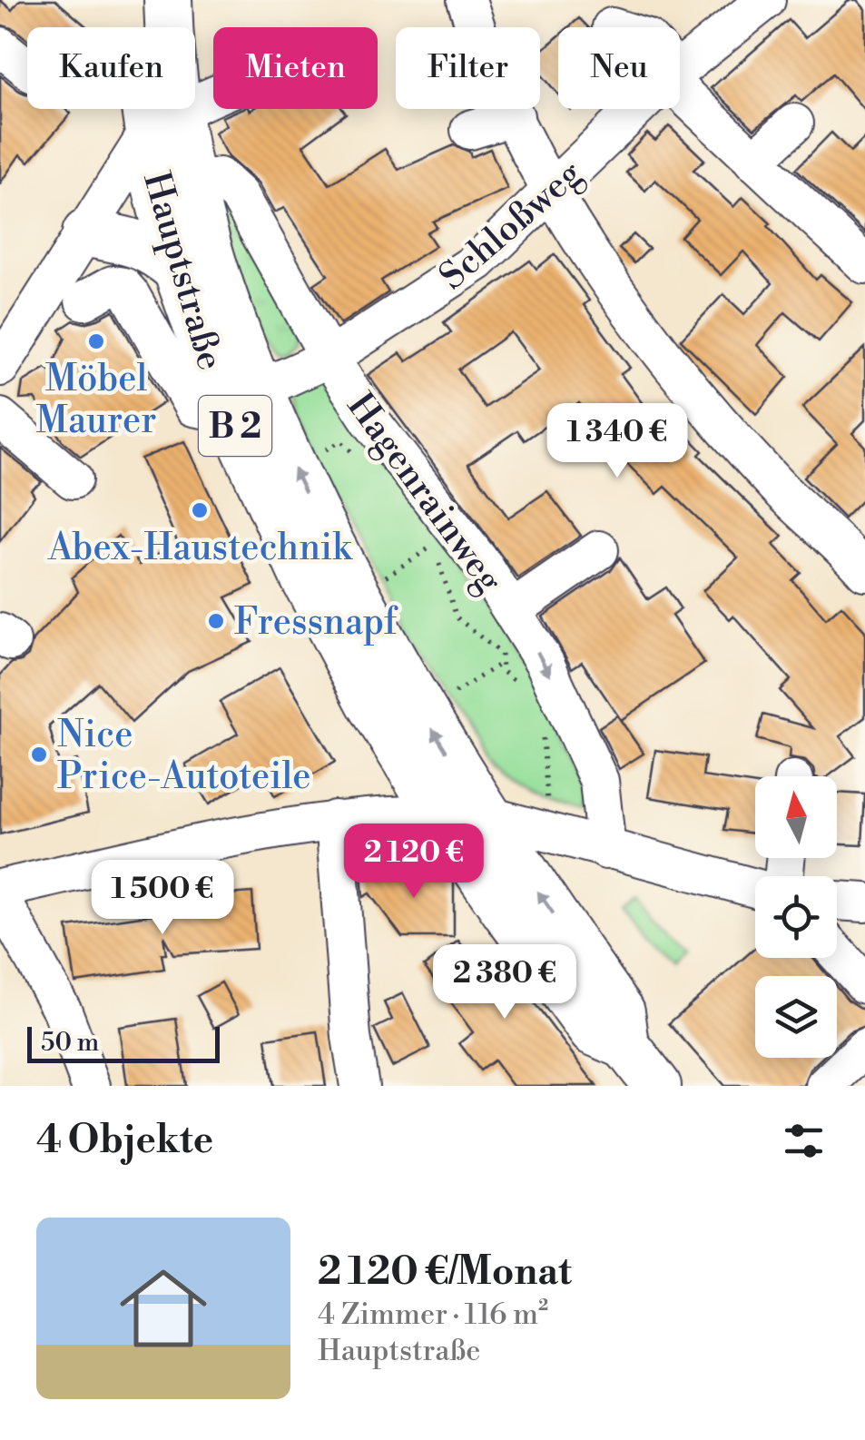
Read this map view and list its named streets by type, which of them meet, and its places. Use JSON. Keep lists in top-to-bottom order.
{
  "streets": {
    "main road": ["Hauptstraße", "B 2"],
    "street": ["Schloßweg", "Hagenrainweg"]
  },
  "crossings": [
    ["Schloßweg", "Hauptstraße"],
    ["Schloßweg", "Hagenrainweg"],
    ["Hauptstraße", "Hagenrainweg"]
  ],
  "places": [
    "Möbel Maurer",
    "Abex-Haustechnik",
    "Fressnapf",
    "Nice Price-Autoteile"
  ],
  "scale_bar": "50 m",
  "north": "top",
  "page": {
    "chip": [
      "Kaufen",
      "Mieten",
      "Filter",
      "Neu"
    ],
    "price": [
      "1 340 €",
      "2 120 €",
      "1 500 €",
      "2 380 €"
    ],
    "scale": "50 m",
    "heading": "4 Objekte",
    "list": [
      {
        "name": "2 120 €/Monat",
        "note": "4 Zimmer · 116 m² · Hauptstraße"
      }
    ]
  }
}
